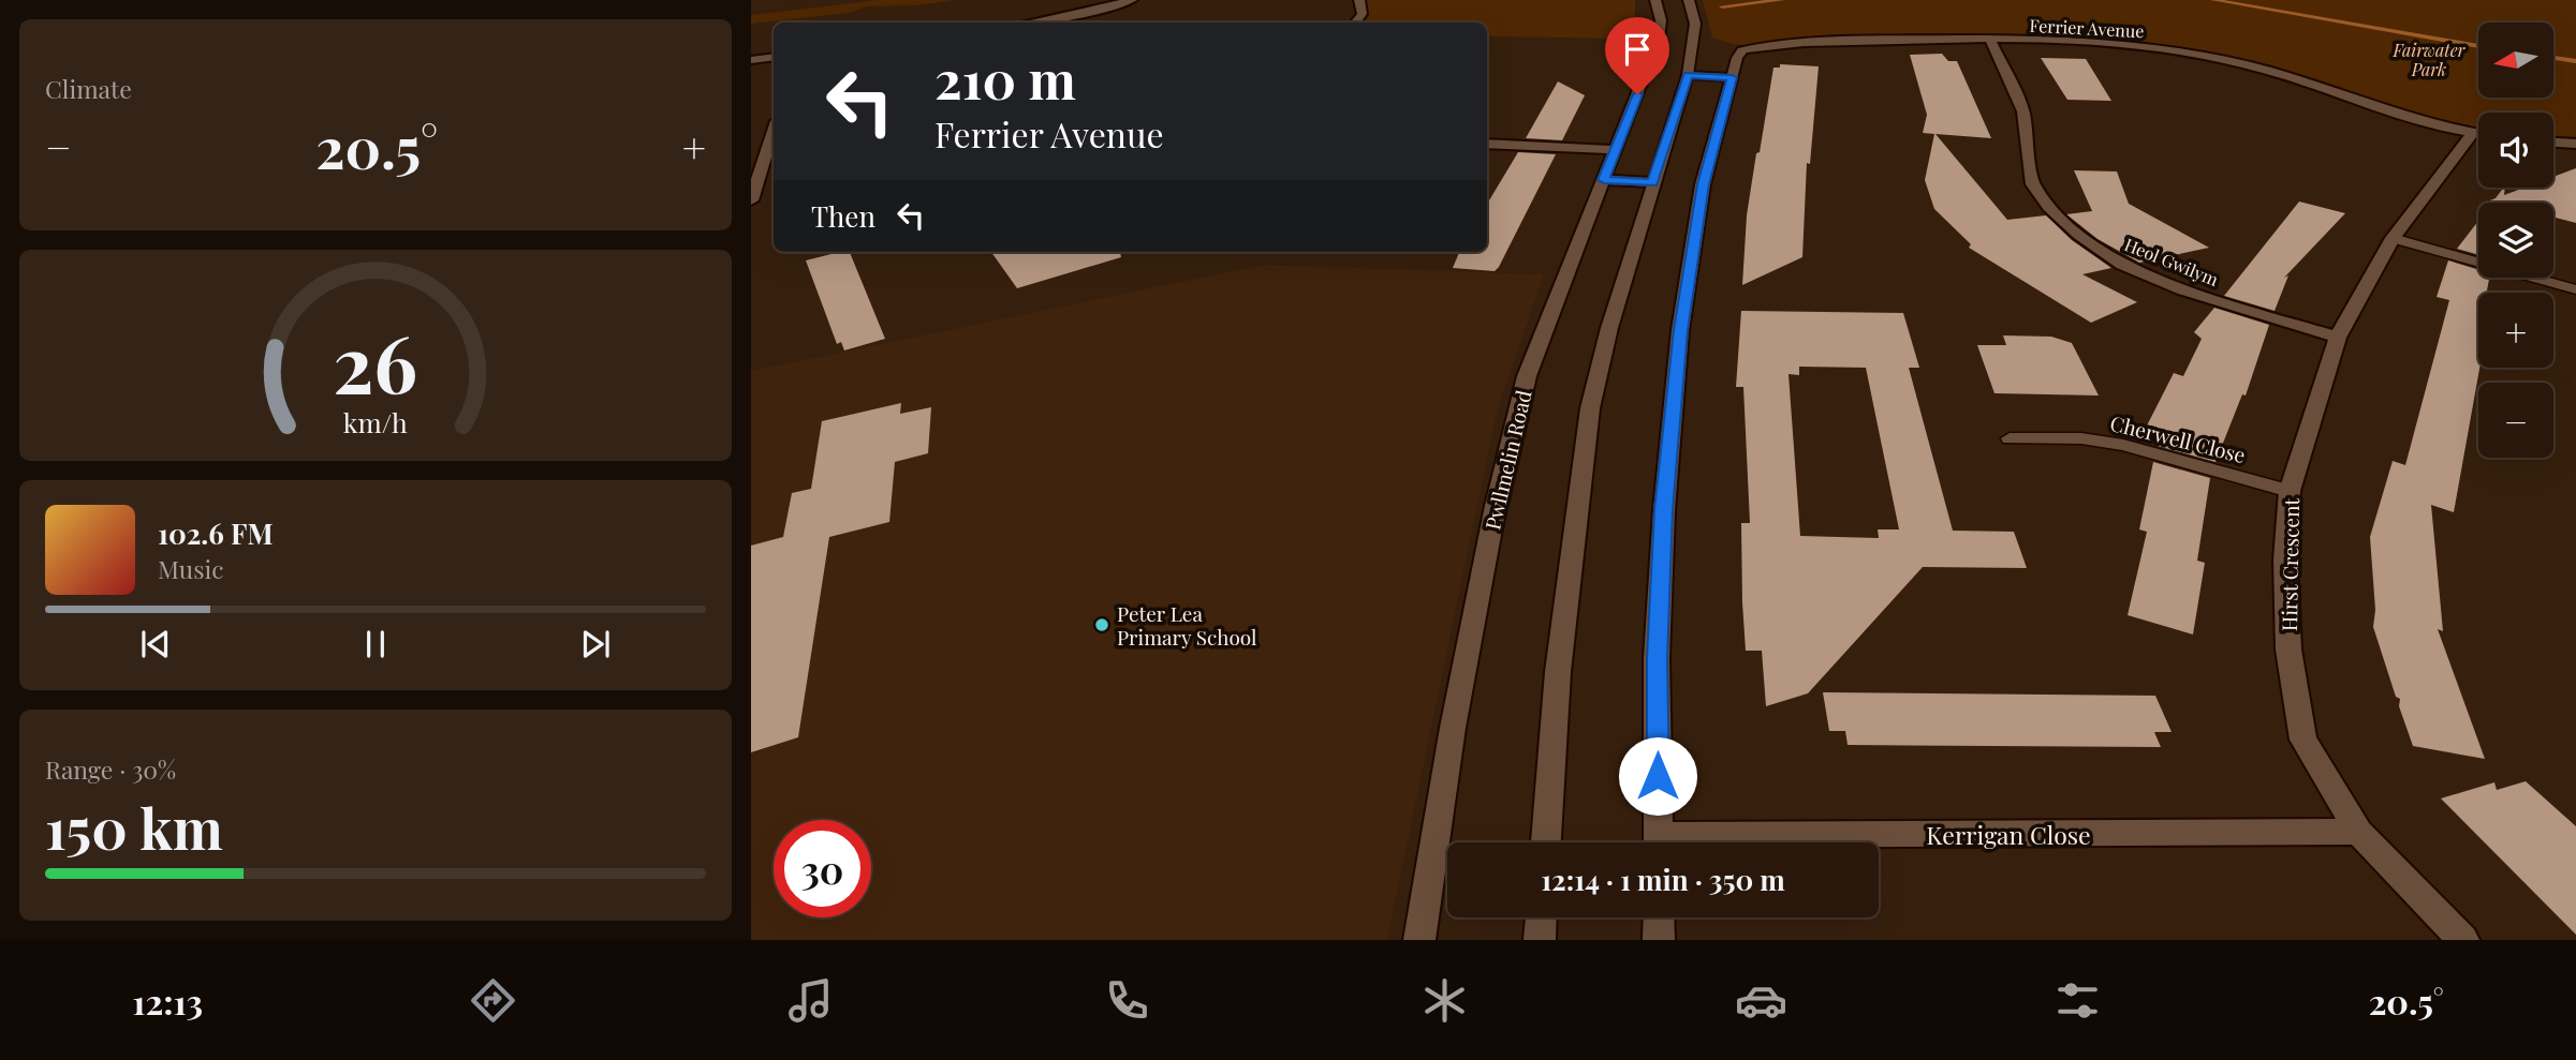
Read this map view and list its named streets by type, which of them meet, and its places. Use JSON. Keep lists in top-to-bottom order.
{
  "streets": {
    "street": [
      "Ferrier Avenue",
      "Heol Gwilym",
      "Pwllmelin Road",
      "Hirst Crescent",
      "Kerrigan Close"
    ],
    "lane": ["Cherwell Close"]
  },
  "crossings": [
    ["Ferrier Avenue", "Heol Gwilym"],
    ["Heol Gwilym", "Hirst Crescent"],
    ["Cherwell Close", "Hirst Crescent"],
    ["Hirst Crescent", "Kerrigan Close"]
  ],
  "parks": ["Fairwater Park"],
  "places": ["Peter Lea Primary School"],
  "north": "left",
  "page": {
    "tile": [
      "Climate",
      ["Range · 30%", "150 km"]
    ],
    "map_buttons": ["+", "−"],
    "turn": ["210 m", "Ferrier Avenue"],
    "heat": ["−", "20.5°", "+"],
    "then": "Then",
    "song": ["102.6 FM", "Music"],
    "limit": "30",
    "trip": "12:14 · 1 min · 350 m",
    "tabs": ["12:13", "20.5°"],
    "gauge": ["26", "km/h"]
  }
}
